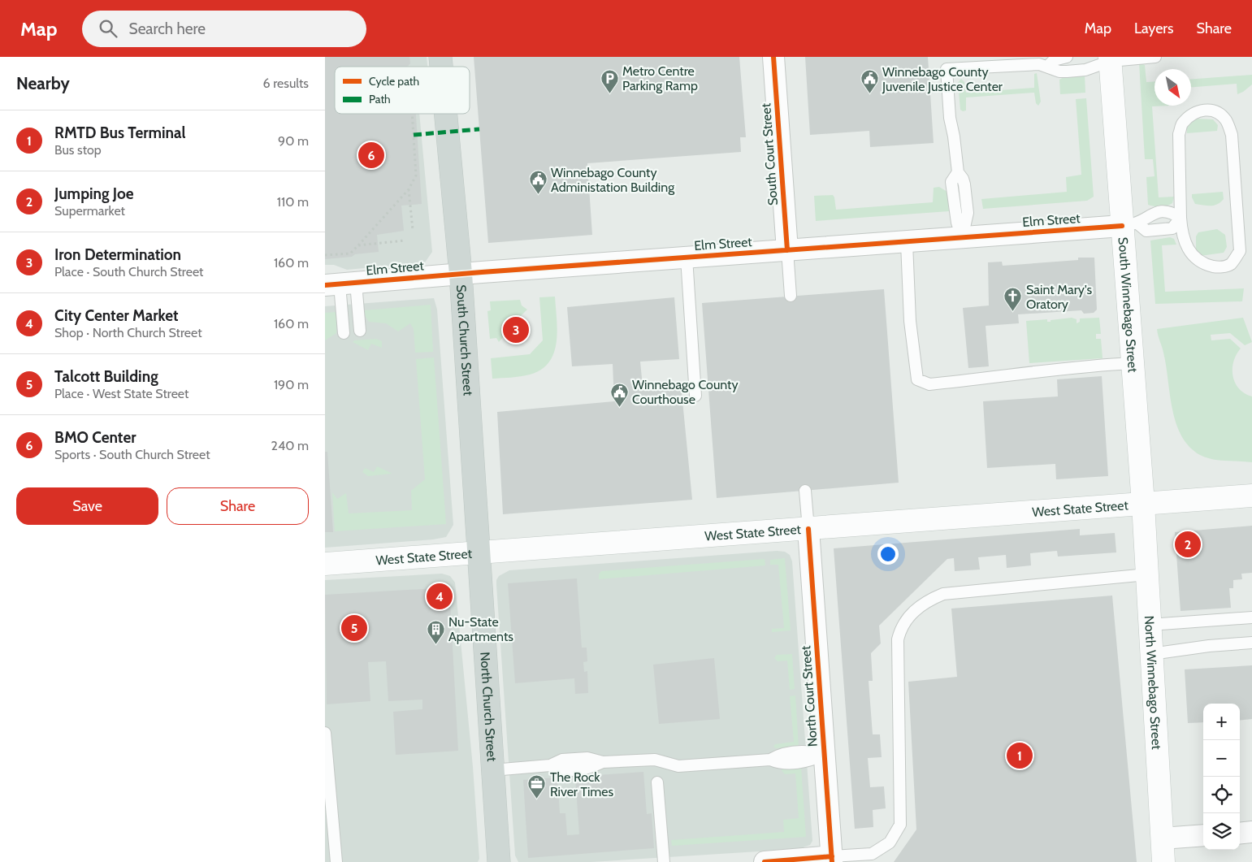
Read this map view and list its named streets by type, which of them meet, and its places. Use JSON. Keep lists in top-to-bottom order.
{
  "streets": {
    "main road": [
      "South Winnebago Street",
      "South Church Street",
      "West State Street",
      "North Winnebago Street",
      "North Church Street"
    ],
    "street": ["South Court Street", "Elm Street", "North Court Street"]
  },
  "crossings": [
    ["South Court Street", "Elm Street"],
    ["Elm Street", "South Winnebago Street"],
    ["Elm Street", "South Church Street"],
    ["South Winnebago Street", "West State Street"],
    ["South Winnebago Street", "North Winnebago Street"],
    ["South Church Street", "West State Street"],
    ["South Church Street", "North Church Street"],
    ["West State Street", "North Winnebago Street"],
    ["West State Street", "North Court Street"],
    ["West State Street", "North Church Street"]
  ],
  "places": {
    "parking": ["Metro Centre Parking Ramp"],
    "public building": ["Winnebago County Juvenile Justice Center", "Winnebago County Administation Building", "Winnebago County Courthouse"],
    "church": ["Saint Mary's Oratory"],
    "building": ["Nu-State Apartments"],
    "office": ["The Rock River Times"]
  },
  "legend": ["Cycle path", "Path"],
  "north": "bottom right",
  "page": {
    "header": "Map",
    "search": "Search here",
    "nav": ["Map", "Layers", "Share"],
    "heading": ["Nearby", "6 results"],
    "list": [
      {
        "mark": "1",
        "name": "RMTD Bus Terminal",
        "note": "Bus stop",
        "value": "90 m"
      },
      {
        "mark": "2",
        "name": "Jumping Joe",
        "note": "Supermarket",
        "value": "110 m"
      },
      {
        "mark": "3",
        "name": "Iron Determination",
        "note": "Place · South Church Street",
        "value": "160 m"
      },
      {
        "mark": "4",
        "name": "City Center Market",
        "note": "Shop · North Church Street",
        "value": "160 m"
      },
      {
        "mark": "5",
        "name": "Talcott Building",
        "note": "Place · West State Street",
        "value": "190 m"
      },
      {
        "mark": "6",
        "name": "BMO Center",
        "note": "Sports · South Church Street",
        "value": "240 m"
      }
    ],
    "pins": [
      "6",
      "3",
      "2",
      "4",
      "5",
      "1"
    ],
    "buttons": ["Save", "Share"],
    "map_buttons": ["+", "−"]
  }
}
